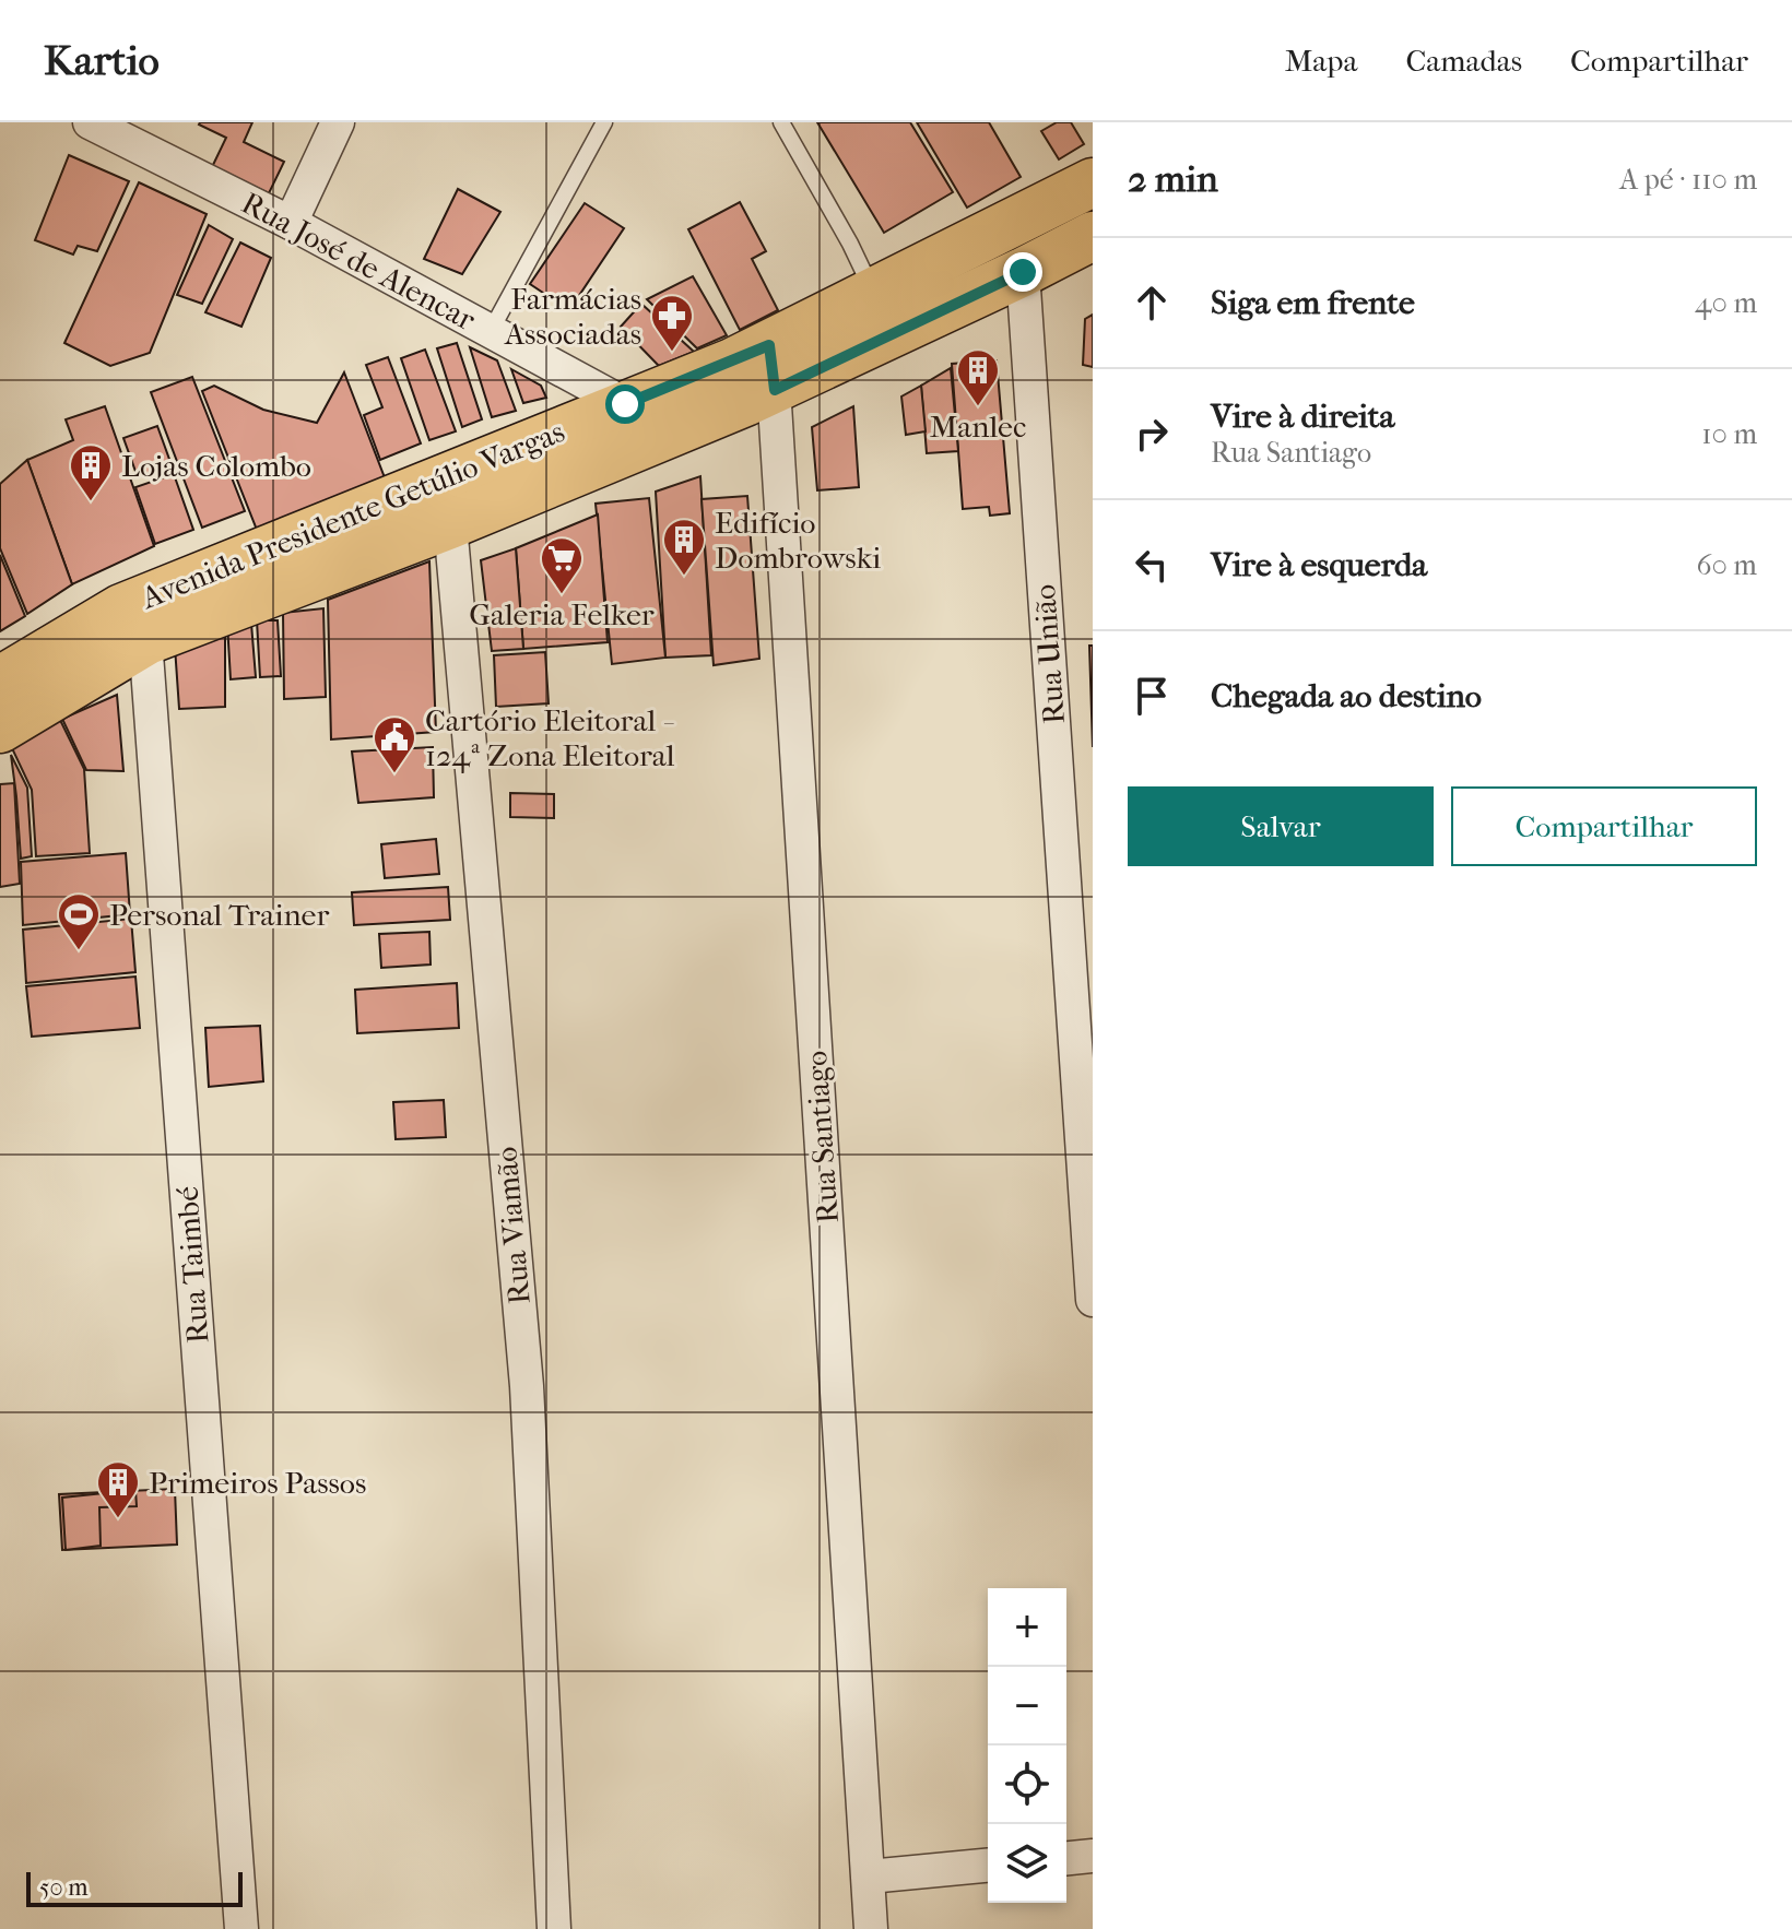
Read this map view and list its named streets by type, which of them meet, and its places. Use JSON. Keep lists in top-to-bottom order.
{
  "streets": {
    "main road": ["Avenida Presidente Getúlio Vargas"],
    "street": [
      "Rua José de Alencar",
      "Rua União",
      "Rua Santiago",
      "Rua Viamão",
      "Rua Taimbé"
    ]
  },
  "crossings": [
    ["Rua José de Alencar", "Avenida Presidente Getúlio Vargas"],
    ["Avenida Presidente Getúlio Vargas", "Rua União"],
    ["Avenida Presidente Getúlio Vargas", "Rua Santiago"],
    ["Avenida Presidente Getúlio Vargas", "Rua Viamão"],
    ["Avenida Presidente Getúlio Vargas", "Rua Taimbé"]
  ],
  "places": {
    "pharmacy": ["Farmácias Associadas"],
    "building": [
      "Manlec",
      "Lojas Colombo",
      "Edifício Dombrowski",
      "Primeiros Passos"
    ],
    "supermarket": ["Galeria Felker"],
    "public building": ["Cartório Eleitoral - 124ª Zona Eleitoral"],
    "sports": ["Personal Trainer"]
  },
  "scale_bar": "50 m",
  "page": {
    "header": "Kartio",
    "nav": ["Mapa", "Camadas", "Compartilhar"],
    "heading": ["2 min", "A pé · 110 m"],
    "list": [
      ["Siga em frente", "40 m"],
      ["Vire à direita", "Rua Santiago", "10 m"],
      ["Vire à esquerda", "60 m"],
      "Chegada ao destino"
    ],
    "buttons": ["Salvar", "Compartilhar"],
    "map_buttons": ["+", "−"],
    "scale": "50 m"
  }
}
